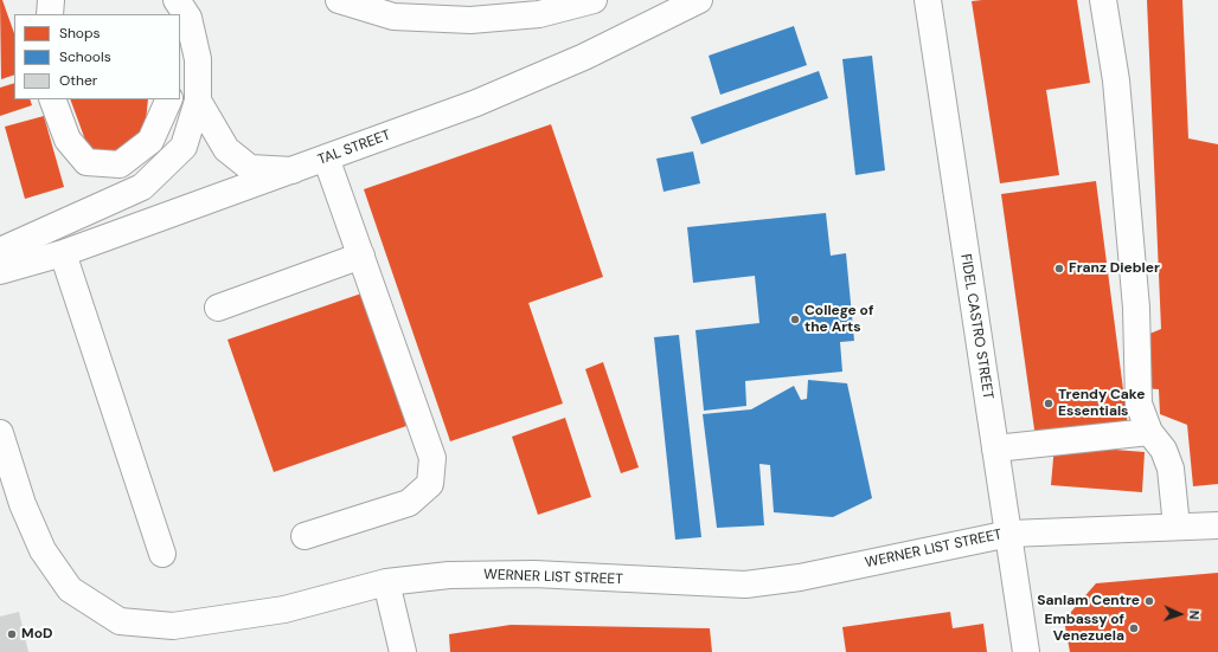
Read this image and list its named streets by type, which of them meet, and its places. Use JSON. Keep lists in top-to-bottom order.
{
  "streets": {
    "street": ["TAL STREET", "FIDEL CASTRO STREET", "WERNER LIST STREET"]
  },
  "crossings": [
    ["FIDEL CASTRO STREET", "WERNER LIST STREET"]
  ],
  "places": [
    "Franz Diebler",
    "College of the Arts",
    "Trendy Cake Essentials",
    "Sanlam Centre",
    "Embassy of Venezuela",
    "MoD"
  ],
  "legend": ["Shops", "Schools", "Other"],
  "north": "right"
}
